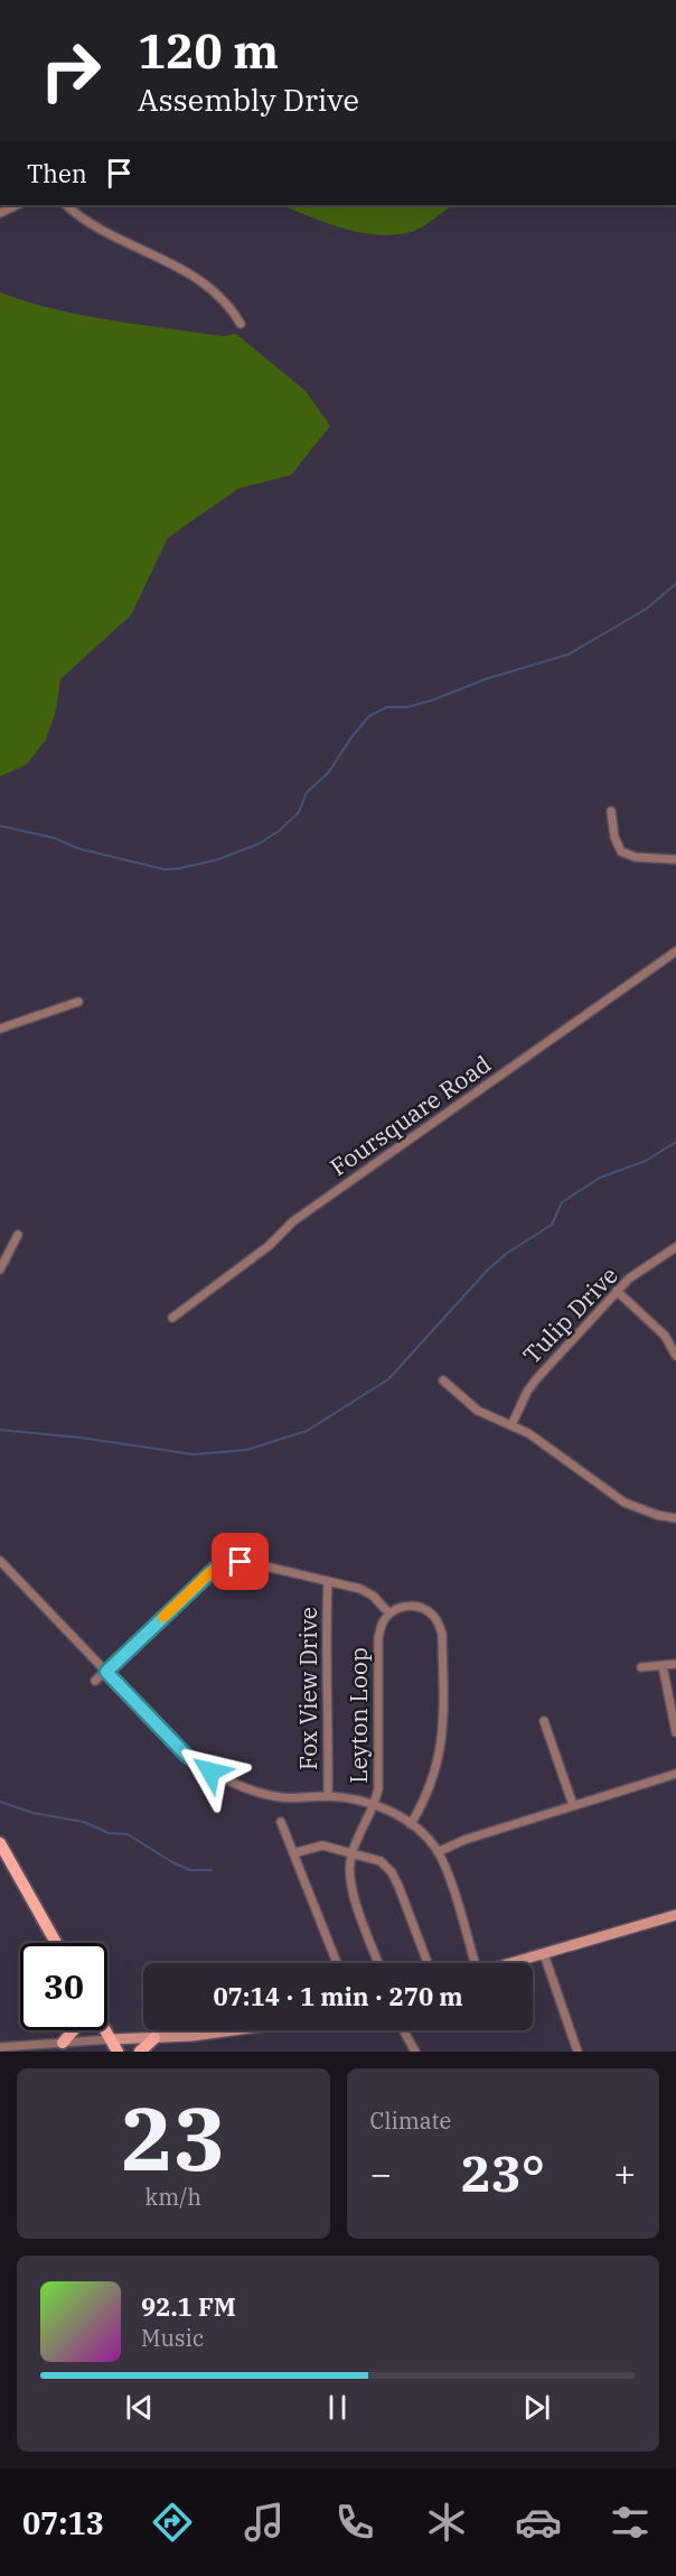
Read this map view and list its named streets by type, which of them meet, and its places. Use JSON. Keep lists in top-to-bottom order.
{
  "streets": {
    "street": [
      "Foursquare Road",
      "Tulip Drive",
      "Fox View Drive",
      "Leyton Loop"
    ]
  },
  "page": {
    "turn": ["120 m", "Assembly Drive"],
    "then": "Then",
    "limit": "30",
    "trip": "07:14 · 1 min · 270 m",
    "tile": [
      ["23", "km/h"],
      "Climate"
    ],
    "heat": ["−", "23°", "+"],
    "song": ["92.1 FM", "Music"],
    "tabs": "07:13"
  }
}
